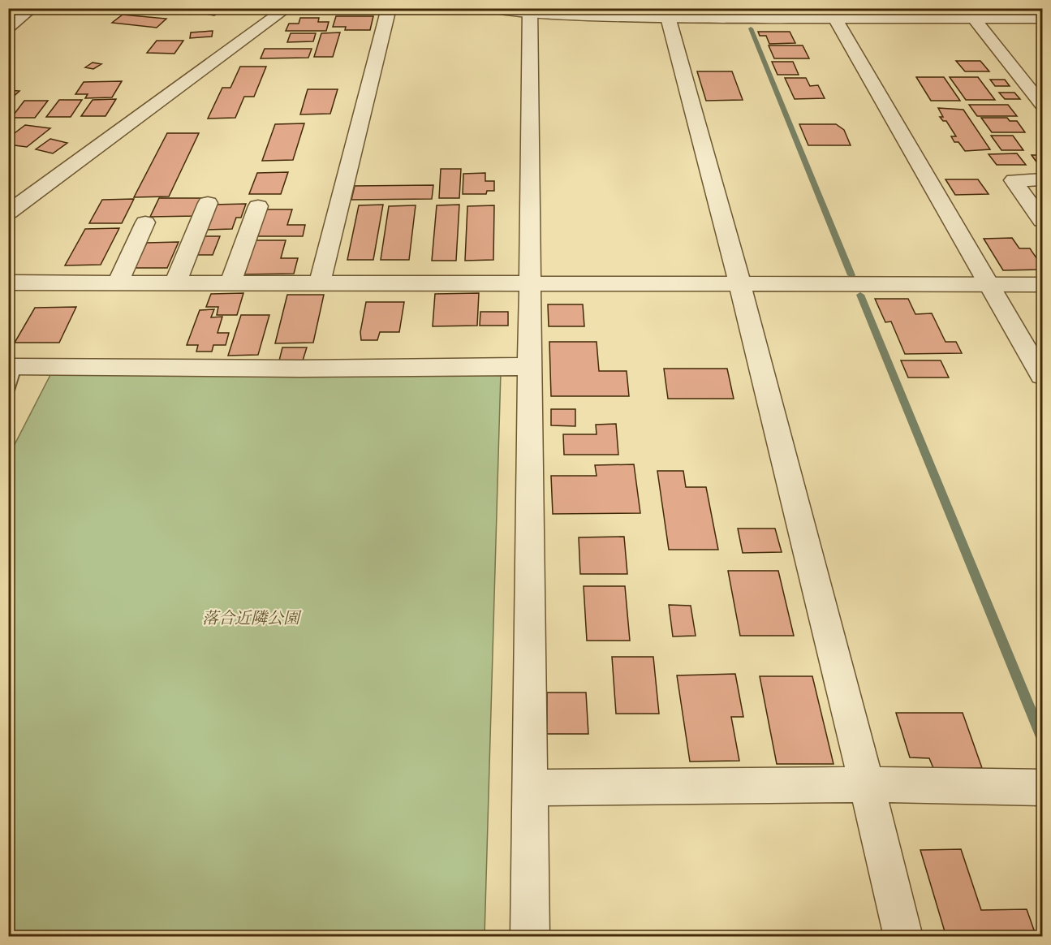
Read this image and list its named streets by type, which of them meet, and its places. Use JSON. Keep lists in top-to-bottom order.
{
  "parks": ["落合近隣公園"]
}
